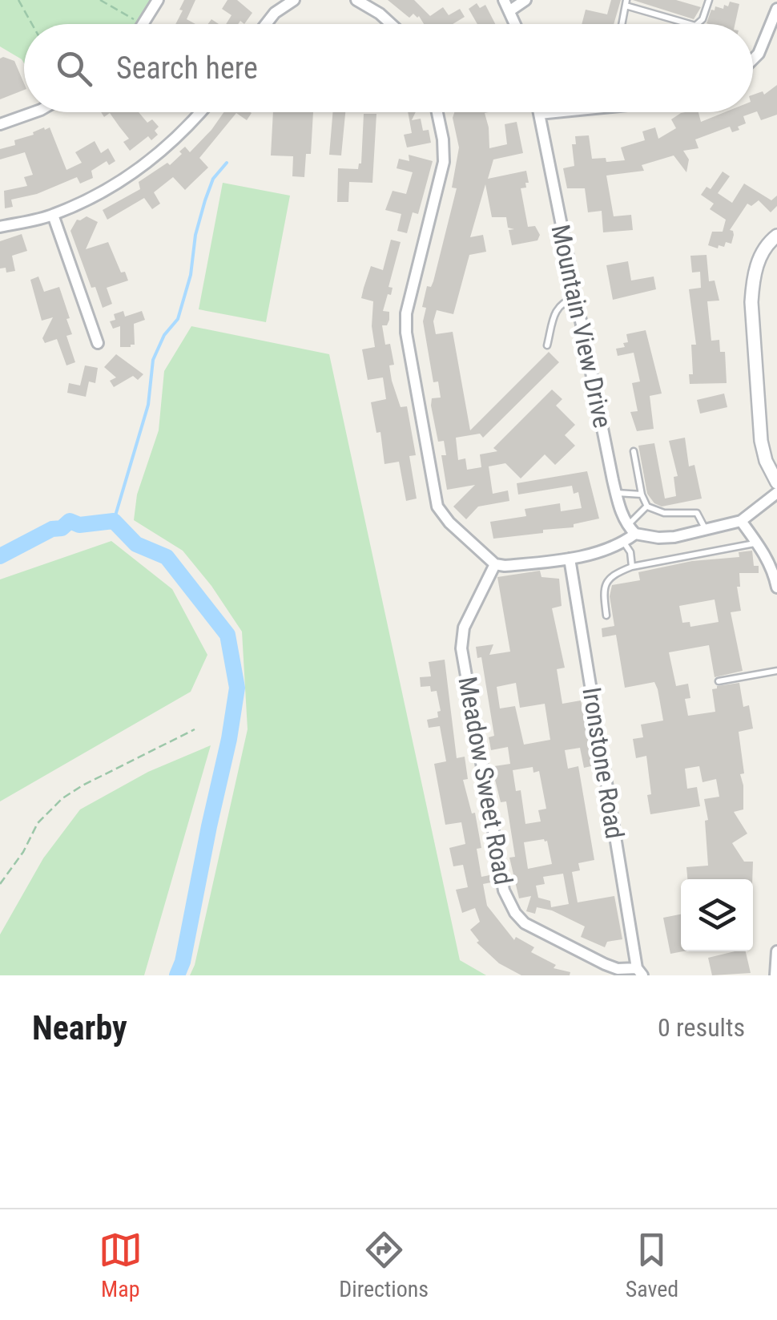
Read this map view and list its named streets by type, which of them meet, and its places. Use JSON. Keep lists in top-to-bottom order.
{
  "streets": {
    "street": ["Mountain View Drive", "Ironstone Road", "Meadow Sweet Road"]
  },
  "crossings": [
    ["Ironstone Road", "Meadow Sweet Road"]
  ],
  "page": {
    "search": "Search here",
    "heading": ["Nearby", "0 results"],
    "nav": ["Map", "Directions", "Saved"]
  }
}
